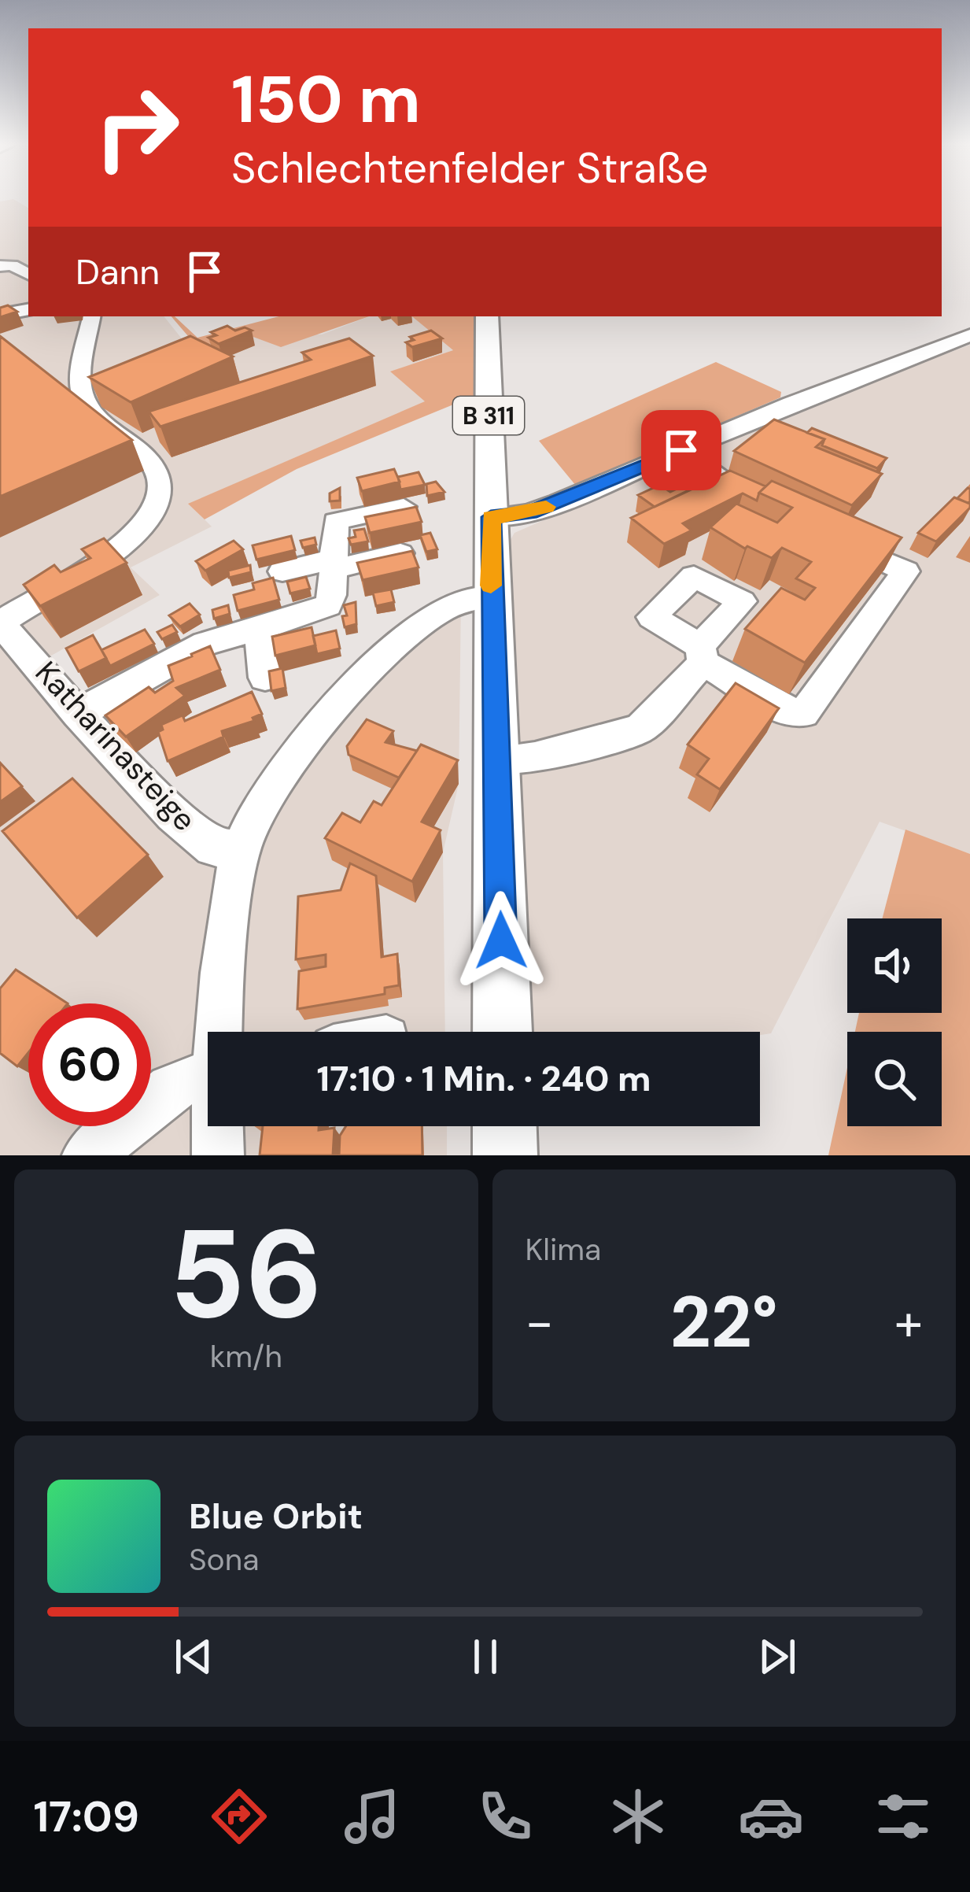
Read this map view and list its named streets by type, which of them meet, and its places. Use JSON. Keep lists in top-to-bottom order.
{
  "streets": {
    "main road": ["B 311"],
    "street": ["Katharinasteige"]
  },
  "page": {
    "turn": ["150 m", "Schlechtenfelder Straße"],
    "then": "Dann",
    "limit": "60",
    "trip": "17:10 · 1 Min. · 240 m",
    "tile": [
      ["56", "km/h"],
      "Klima"
    ],
    "heat": ["−", "22°", "+"],
    "song": ["Blue Orbit", "Sona"],
    "tabs": "17:09"
  }
}
